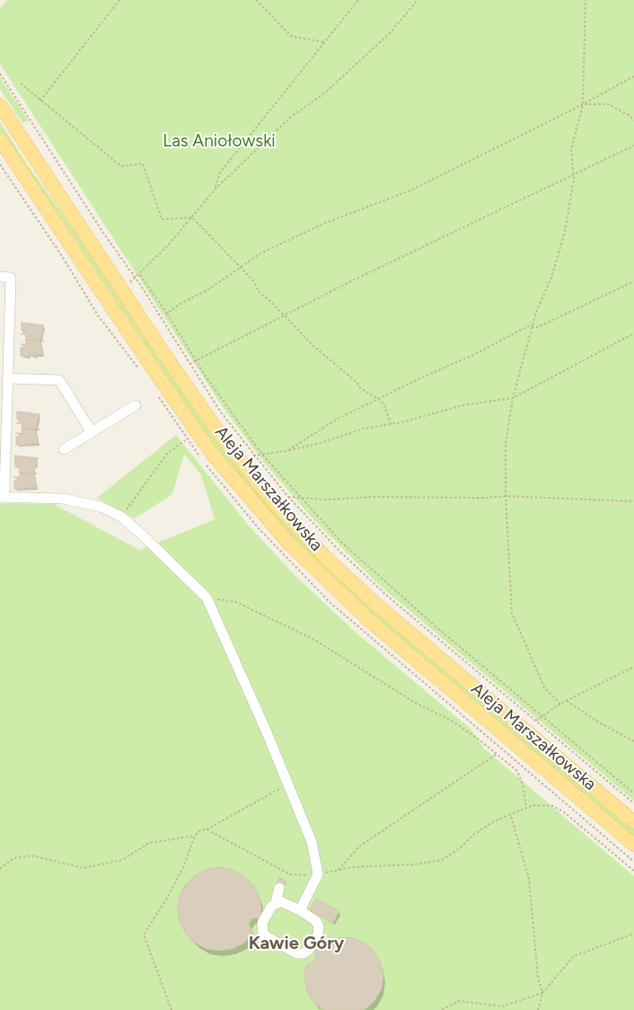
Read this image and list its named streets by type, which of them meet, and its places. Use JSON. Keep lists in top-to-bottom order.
{
  "streets": {
    "main road": ["Aleja Marszałkowska"]
  },
  "districts": ["Kawie Góry"],
  "parks": ["Las Aniołowski"]
}
